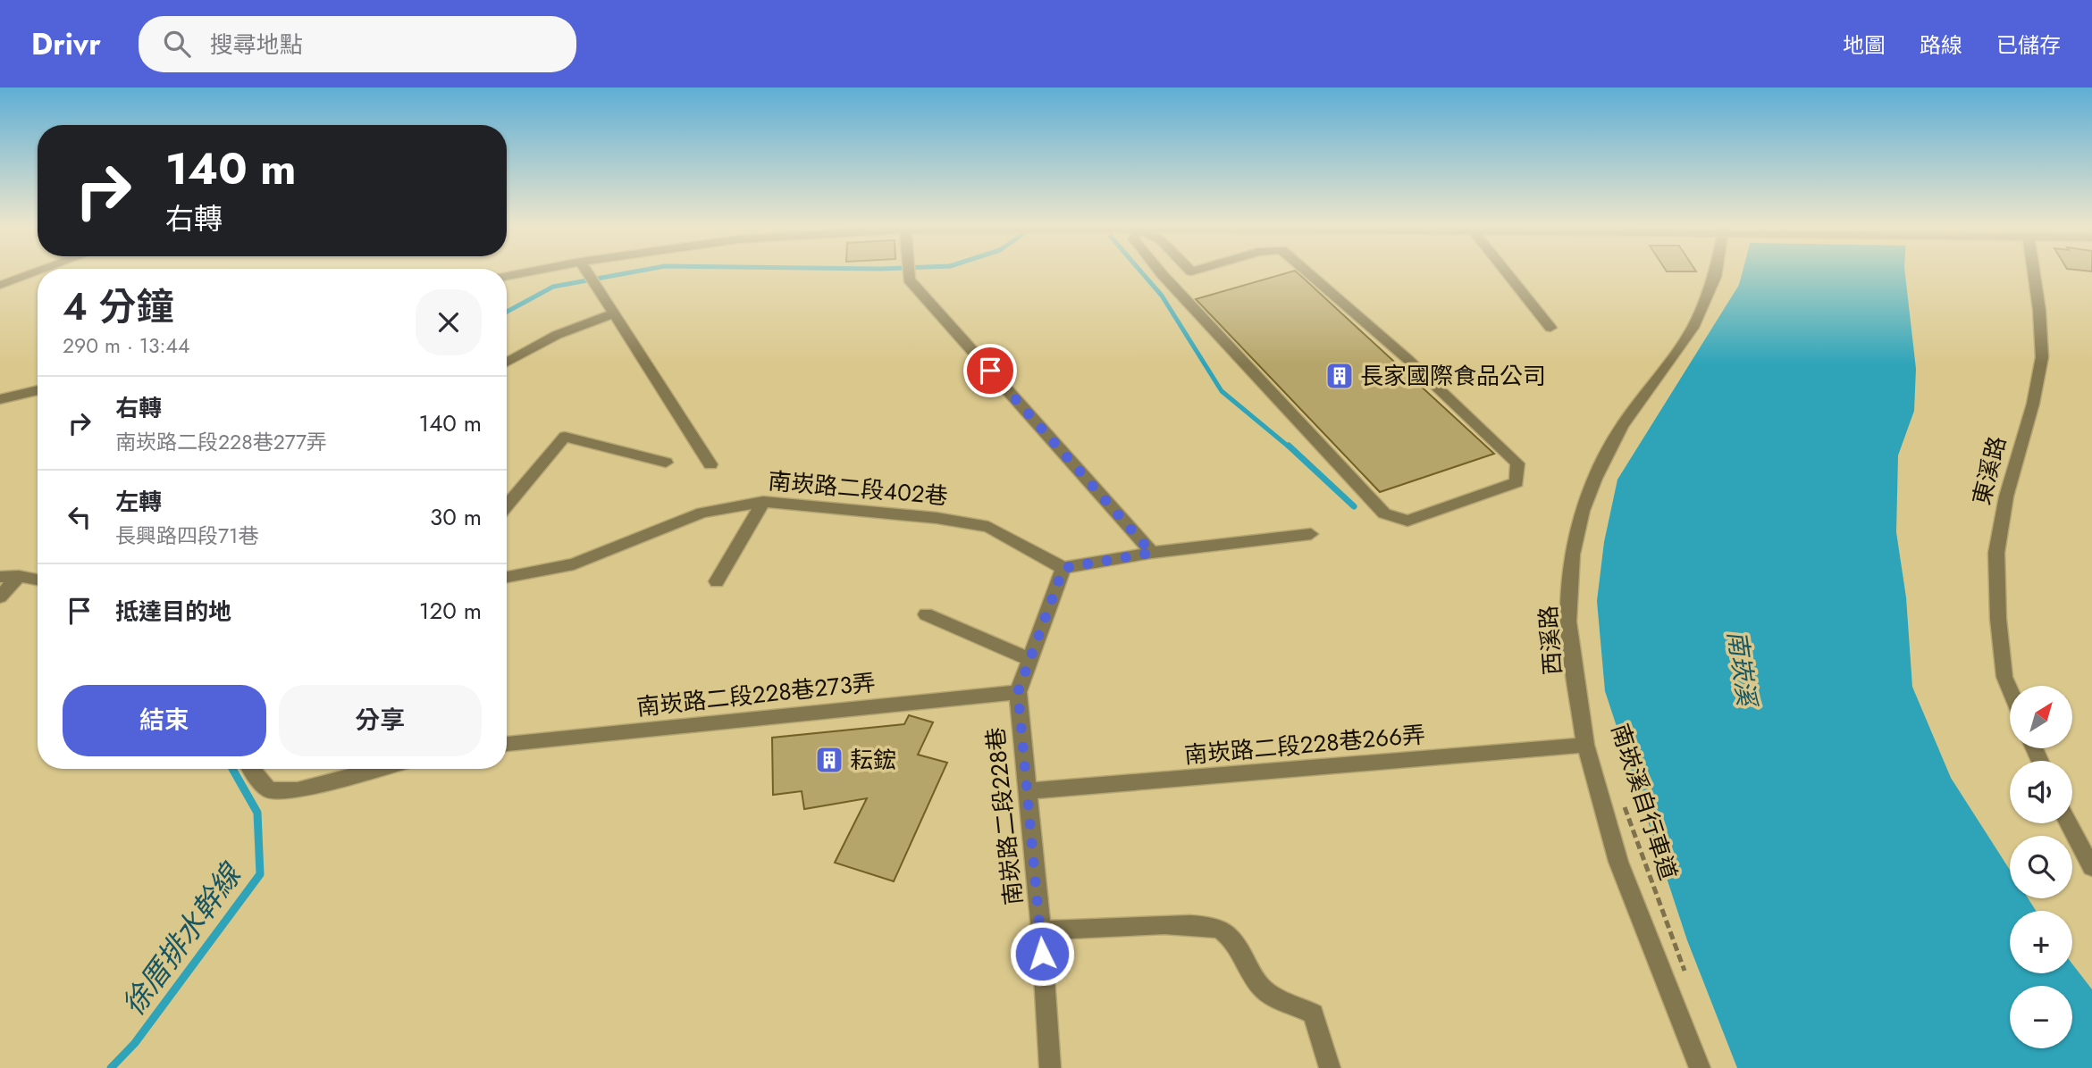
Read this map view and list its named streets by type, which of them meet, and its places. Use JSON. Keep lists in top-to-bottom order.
{
  "streets": {
    "street": [
      "東溪路",
      "南崁路二段402巷",
      "西溪路",
      "南崁路二段228巷273弄",
      "南崁路二段228巷266弄",
      "南崁路二段228巷"
    ],
    "path": ["南崁溪自行車道"]
  },
  "crossings": [
    ["南崁路二段402巷", "南崁路二段228巷"],
    ["西溪路", "南崁路二段228巷266弄"],
    ["南崁路二段228巷273弄", "南崁路二段228巷"],
    ["南崁路二段228巷266弄", "南崁路二段228巷"]
  ],
  "water": ["南崁溪", "徐厝排水幹線"],
  "places": {
    "building": ["長家國際食品公司", "耘鋐"]
  },
  "north": "top right",
  "page": {
    "header": "Drivr",
    "search": "搜尋地點",
    "nav": ["地圖", "路線", "已儲存"],
    "turn": ["140 m", "右轉"],
    "heading": ["4 分鐘", "290 m · 13:44"],
    "list": [
      {
        "name": "右轉",
        "note": "南崁路二段228巷277弄",
        "value": "140 m"
      },
      {
        "name": "左轉",
        "note": "長興路四段71巷",
        "value": "30 m"
      },
      {
        "name": "抵達目的地",
        "value": "120 m"
      }
    ],
    "buttons": ["結束", "分享"],
    "map_buttons": ["+", "−"]
  }
}
